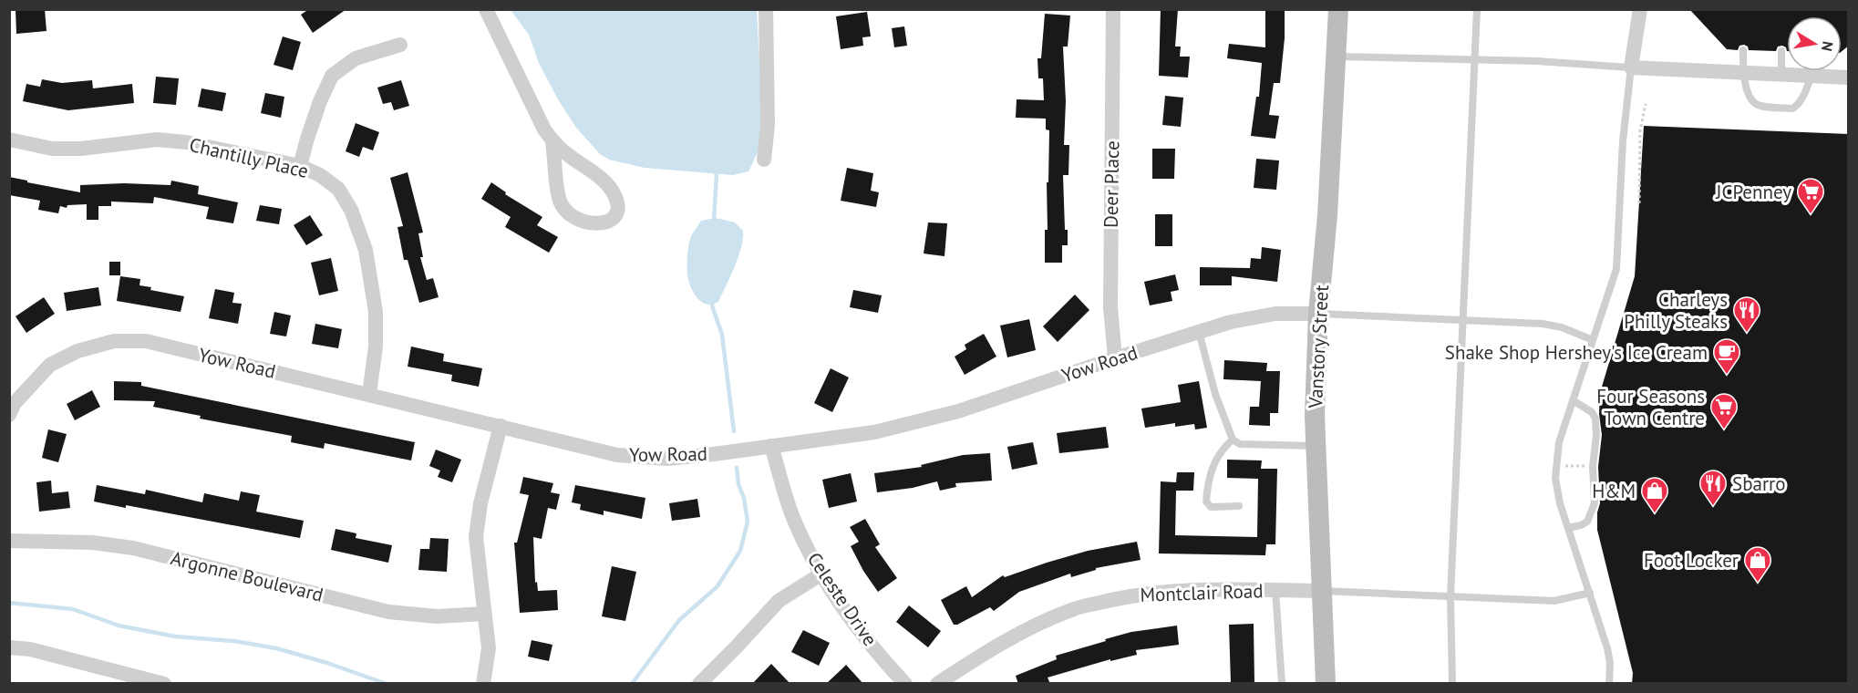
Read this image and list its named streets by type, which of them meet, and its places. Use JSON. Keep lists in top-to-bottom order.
{
  "streets": {
    "street": [
      "Chantilly Place",
      "Deer Place",
      "Vanstory Street",
      "Yow Road",
      "Argonne Boulevard",
      "Montclair Road",
      "Celeste Drive"
    ]
  },
  "crossings": [
    ["Chantilly Place", "Yow Road"],
    ["Deer Place", "Yow Road"],
    ["Vanstory Street", "Yow Road"],
    ["Vanstory Street", "Montclair Road"],
    ["Yow Road", "Celeste Drive"]
  ],
  "places": {
    "supermarket": ["JCPenney", "Four Seasons Town Centre"],
    "restaurant": ["Charleys Philly Steaks", "Sbarro"],
    "cafe": ["Shake Shop Hershey's Ice Cream"],
    "shop": ["H&M", "Foot Locker"]
  },
  "north": "right"
}
